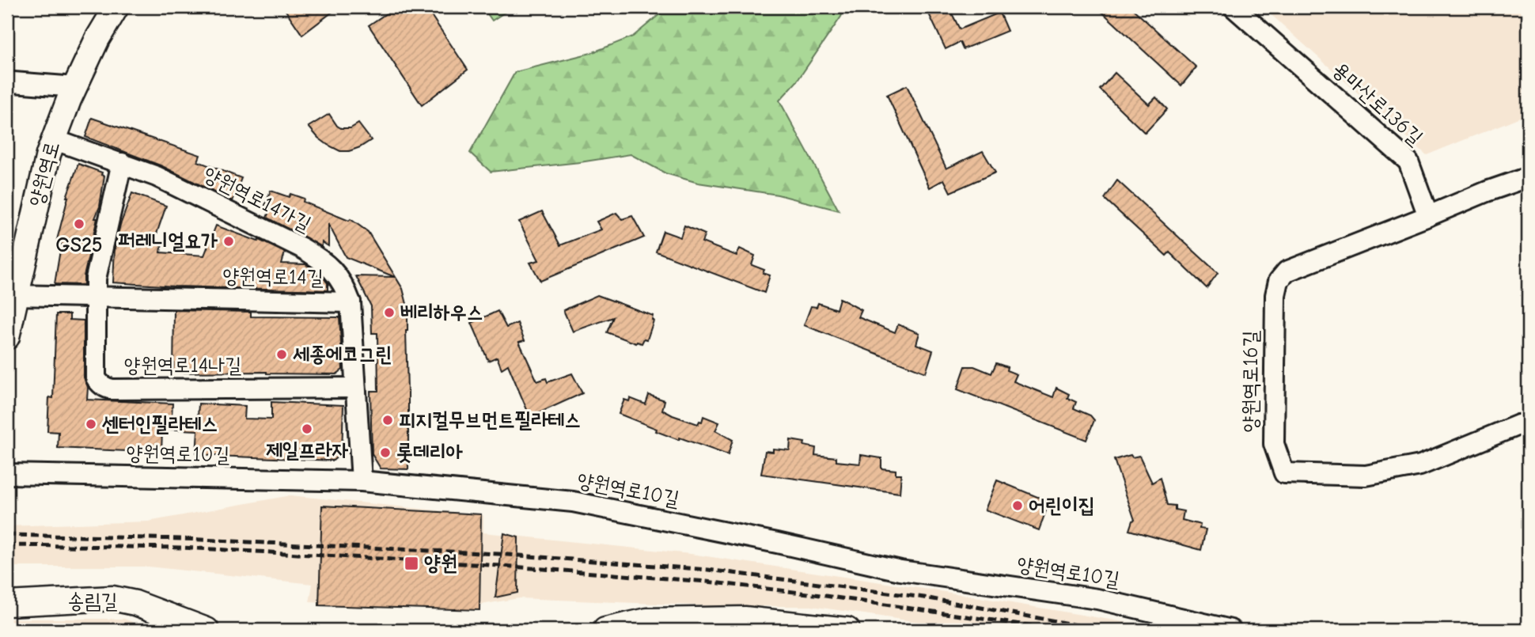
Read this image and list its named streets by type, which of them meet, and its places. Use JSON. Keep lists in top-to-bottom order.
{
  "streets": {
    "street": [
      "용마산로136길",
      "양원역로",
      "양원역로14가길",
      "양원역로14길",
      "양원역로14나길",
      "양원역로16길",
      "양원역로10길",
      "송림길"
    ]
  },
  "crossings": [
    ["용마산로136길", "양원역로16길"],
    ["양원역로", "양원역로14가길"],
    ["양원역로", "양원역로14길"],
    ["양원역로14가길", "양원역로14길"],
    ["양원역로14길", "양원역로14나길"],
    ["양원역로14길", "양원역로10길"]
  ],
  "places": {
    "other": [
      "GS25",
      "퍼레니얼요가",
      "베리하우스",
      "세종에코그린",
      "피지컬무브먼트필라테스",
      "센터인필라테스",
      "제일프라자",
      "롯데리아",
      "어린이집"
    ],
    "transit": ["양원"]
  }
}
